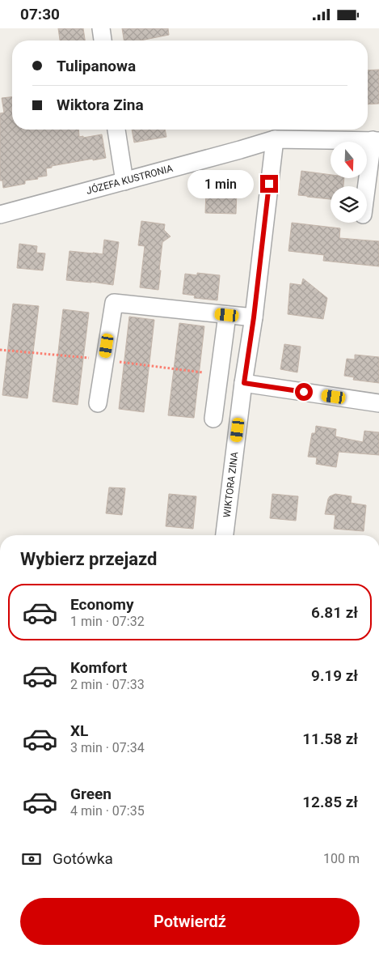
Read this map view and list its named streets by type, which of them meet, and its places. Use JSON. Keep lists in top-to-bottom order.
{
  "streets": {
    "street": ["JÓZEFA KUSTRONIA", "WIKTORA ZINA"]
  },
  "crossings": [
    ["JÓZEFA KUSTRONIA", "WIKTORA ZINA"]
  ],
  "north": "bottom",
  "page": {
    "status": "07:30",
    "banner": ["Tulipanowa", "Wiktora Zina"],
    "bubble": "1 min",
    "heading": "Wybierz przejazd",
    "list": [
      {
        "name": "Economy",
        "note": "1 min · 07:32",
        "value": "6.81 zł"
      },
      {
        "name": "Komfort",
        "note": "2 min · 07:33",
        "value": "9.19 zł"
      },
      {
        "name": "XL",
        "note": "3 min · 07:34",
        "value": "11.58 zł"
      },
      {
        "name": "Green",
        "note": "4 min · 07:35",
        "value": "12.85 zł"
      }
    ],
    "pay": ["Gotówka", "100 m"],
    "buttons": "Potwierdź"
  }
}
